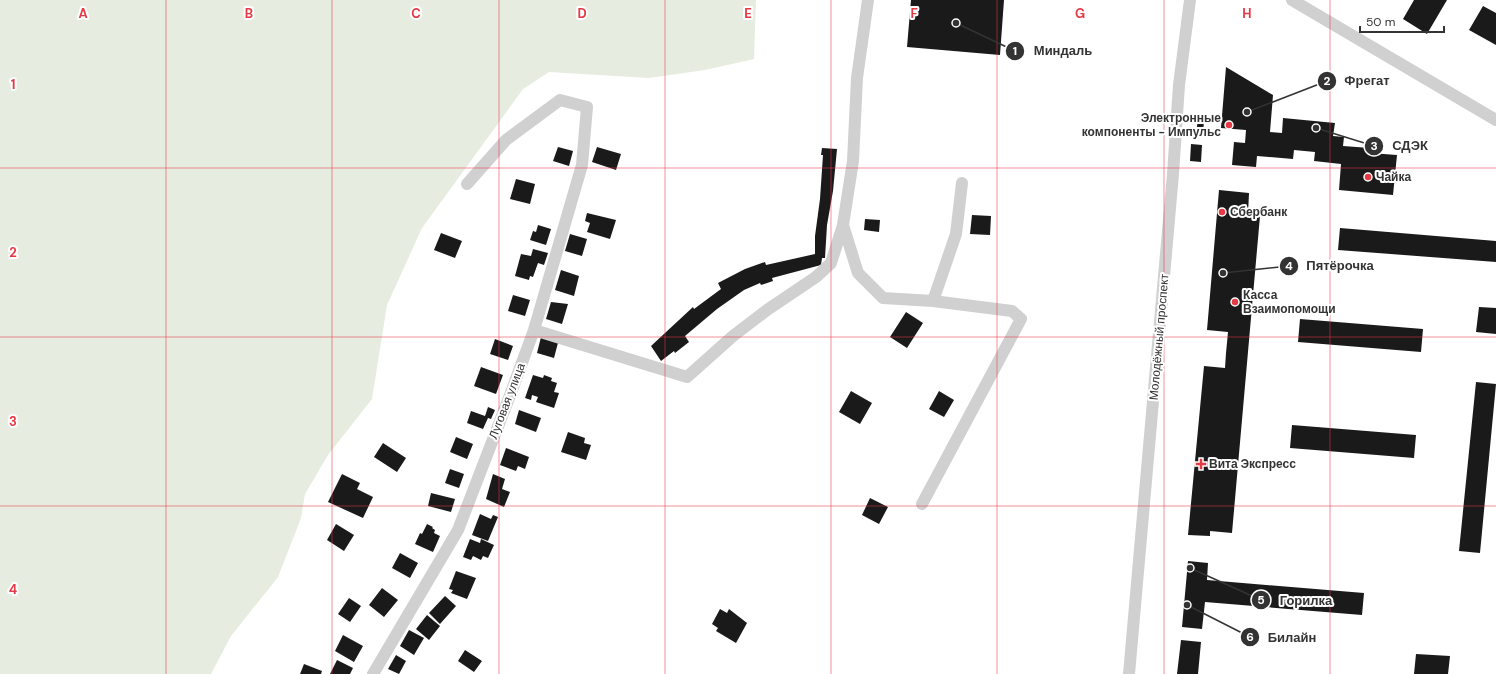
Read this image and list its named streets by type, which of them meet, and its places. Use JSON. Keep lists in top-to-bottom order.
{
  "streets": {
    "street": ["Молодёжный проспект", "Луговая улица"]
  },
  "places": {
    "other": [
      "Миндаль",
      "Фрегат",
      "Электронные компоненты - Импульс",
      "СДЭК",
      "Чайка",
      "Сбербанк",
      "Пятёрочка",
      "Касса Взаимопомощи",
      "Горилка",
      "Билайн"
    ],
    "health": ["Вита Экспресс"]
  },
  "scale_bar": "50 m",
  "grid": {
    "columns": [
      "A",
      "B",
      "C",
      "D",
      "E",
      "F",
      "G",
      "H"
    ],
    "rows": [
      "1",
      "2",
      "3",
      "4"
    ]
  }
}
